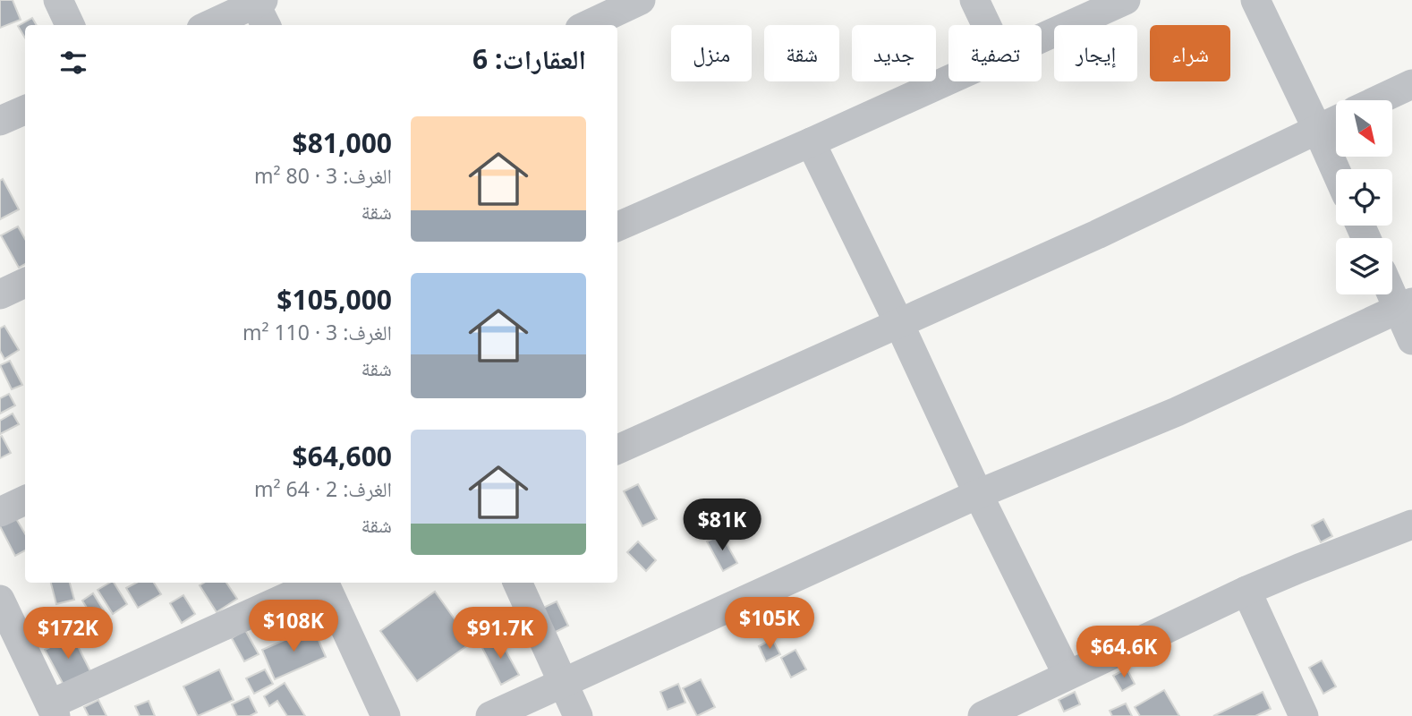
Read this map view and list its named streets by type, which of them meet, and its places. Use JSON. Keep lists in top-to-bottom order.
{
  "north": "bottom right",
  "page": {
    "chip": [
      "شراء",
      "إيجار",
      "تصفية",
      "جديد",
      "شقة",
      "منزل"
    ],
    "heading": "العقارات: 6",
    "list": [
      {
        "name": "$81,000",
        "note": "الغرف: 3 · 80 m² · شقة"
      },
      {
        "name": "$105,000",
        "note": "الغرف: 3 · 110 m² · شقة"
      },
      {
        "name": "$64,600",
        "note": "الغرف: 2 · 64 m² · شقة"
      }
    ],
    "price": [
      "$81K",
      "$105K",
      "$108K",
      "$172K",
      "$91.7K",
      "$64.6K"
    ]
  }
}
